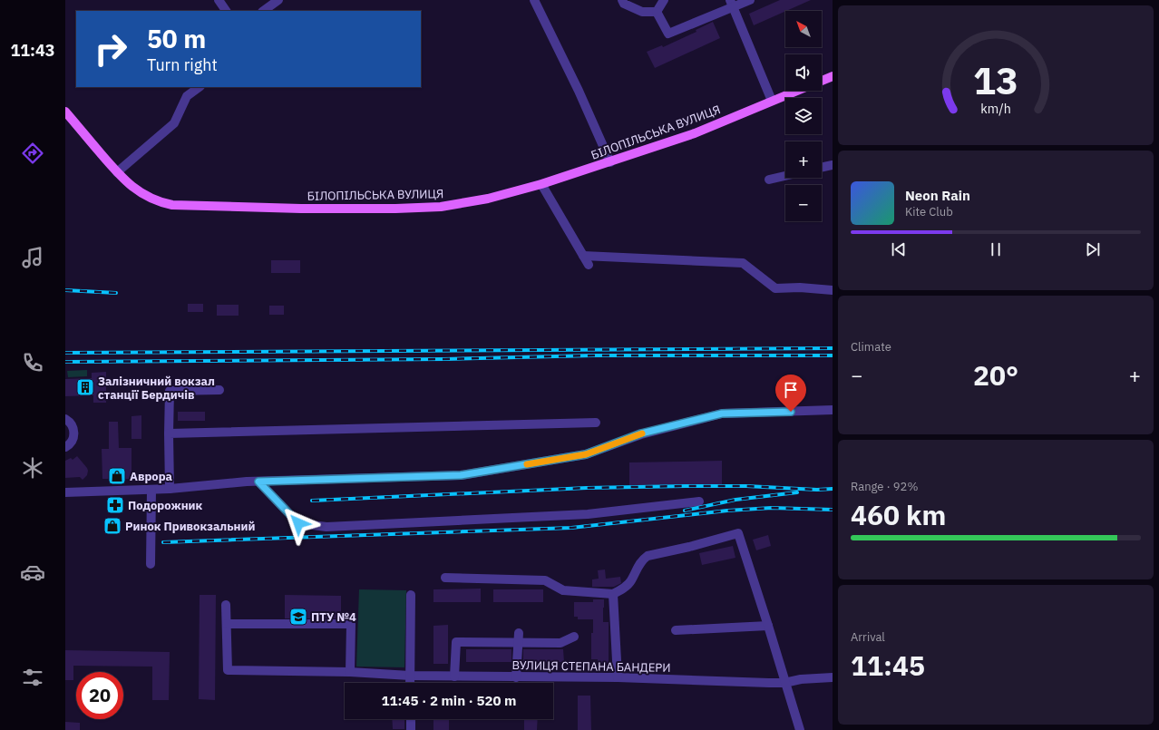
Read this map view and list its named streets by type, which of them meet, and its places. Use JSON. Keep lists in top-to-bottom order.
{
  "streets": {
    "main road": ["БІЛОПІЛЬСЬКА ВУЛИЦЯ"],
    "street": ["ВУЛИЦЯ СТЕПАНА БАНДЕРИ"]
  },
  "places": {
    "building": ["Залізничний вокзал станції Бердичів"],
    "shop": ["Аврора", "Ринок Привокзальний"],
    "pharmacy": ["Подорожник"],
    "school or university": ["ПТУ №4"]
  },
  "north": "top left",
  "page": {
    "tabs": "11:43",
    "map_buttons": ["+", "−"],
    "turn": ["50 m", "Turn right"],
    "song": ["Neon Rain", "Kite Club"],
    "tile": [
      "Climate",
      ["Range · 92%", "460 km"],
      ["Arrival", "11:45"]
    ],
    "heat": ["−", "20°", "+"],
    "limit": "20",
    "trip": "11:45 · 2 min · 520 m",
    "gauge": ["13", "km/h"]
  }
}
